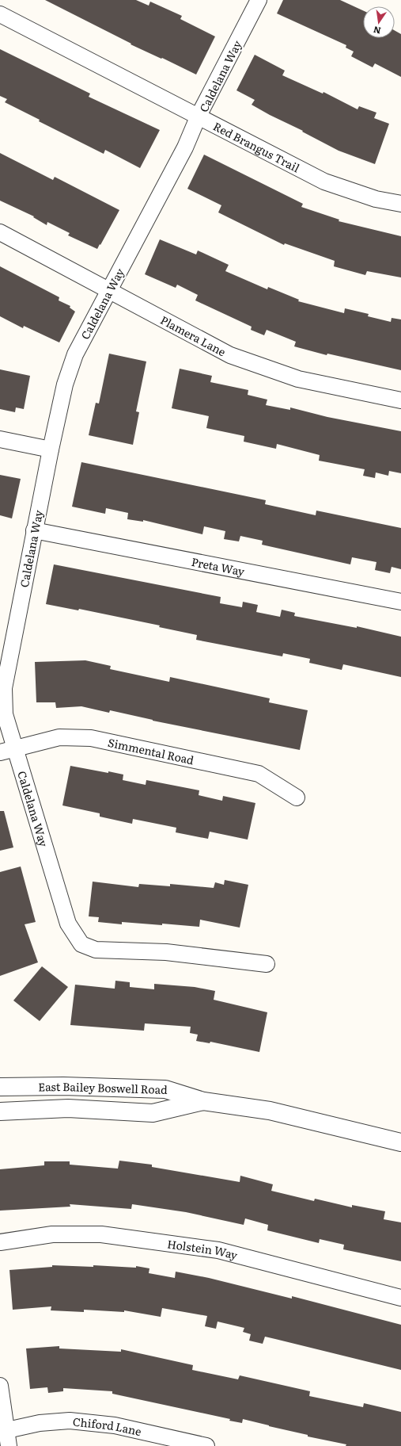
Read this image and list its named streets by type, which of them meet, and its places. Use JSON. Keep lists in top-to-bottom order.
{
  "streets": {
    "street": [
      "Caldelana Way",
      "Red Brangus Trail",
      "Plamera Lane",
      "Preta Way",
      "Simmental Road",
      "East Bailey Boswell Road",
      "Holstein Way",
      "Chiford Lane"
    ]
  },
  "crossings": [
    ["Caldelana Way", "Red Brangus Trail"],
    ["Caldelana Way", "Plamera Lane"],
    ["Caldelana Way", "Preta Way"],
    ["Caldelana Way", "Simmental Road"]
  ],
  "north": "bottom"
}
